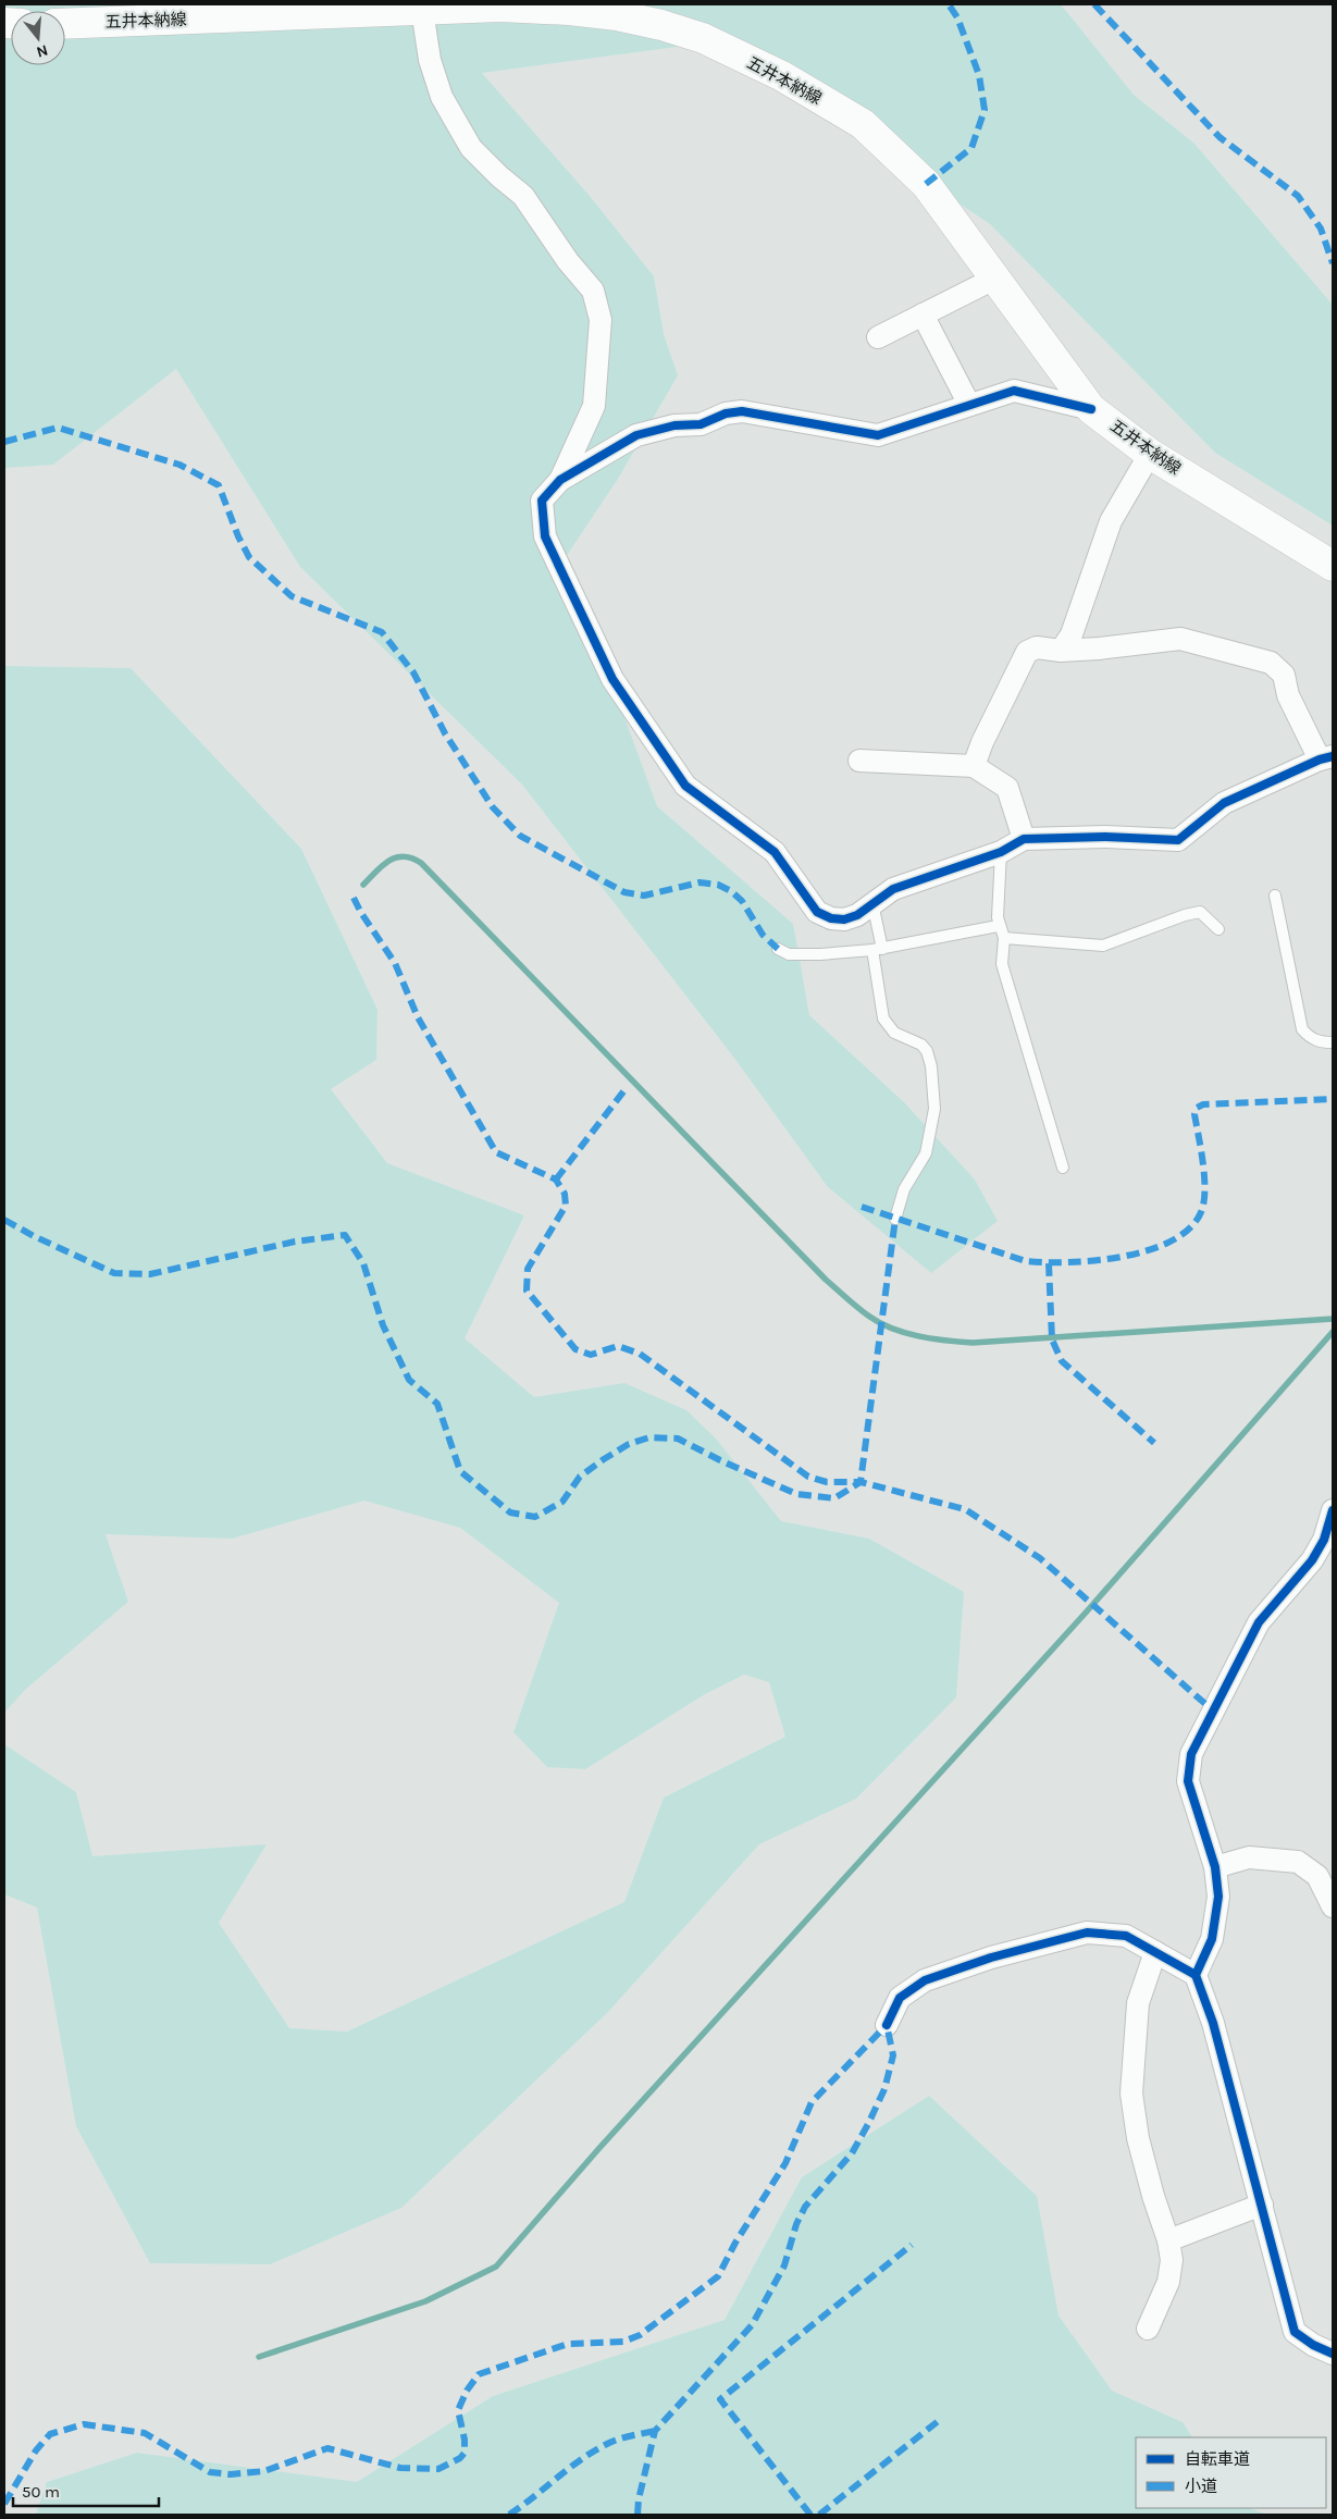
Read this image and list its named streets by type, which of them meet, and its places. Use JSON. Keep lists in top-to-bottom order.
{
  "streets": {
    "main road": ["五井本納線"]
  },
  "legend": ["自転車道", "小道"],
  "scale_bar": "50 m",
  "north": "bottom"
}
